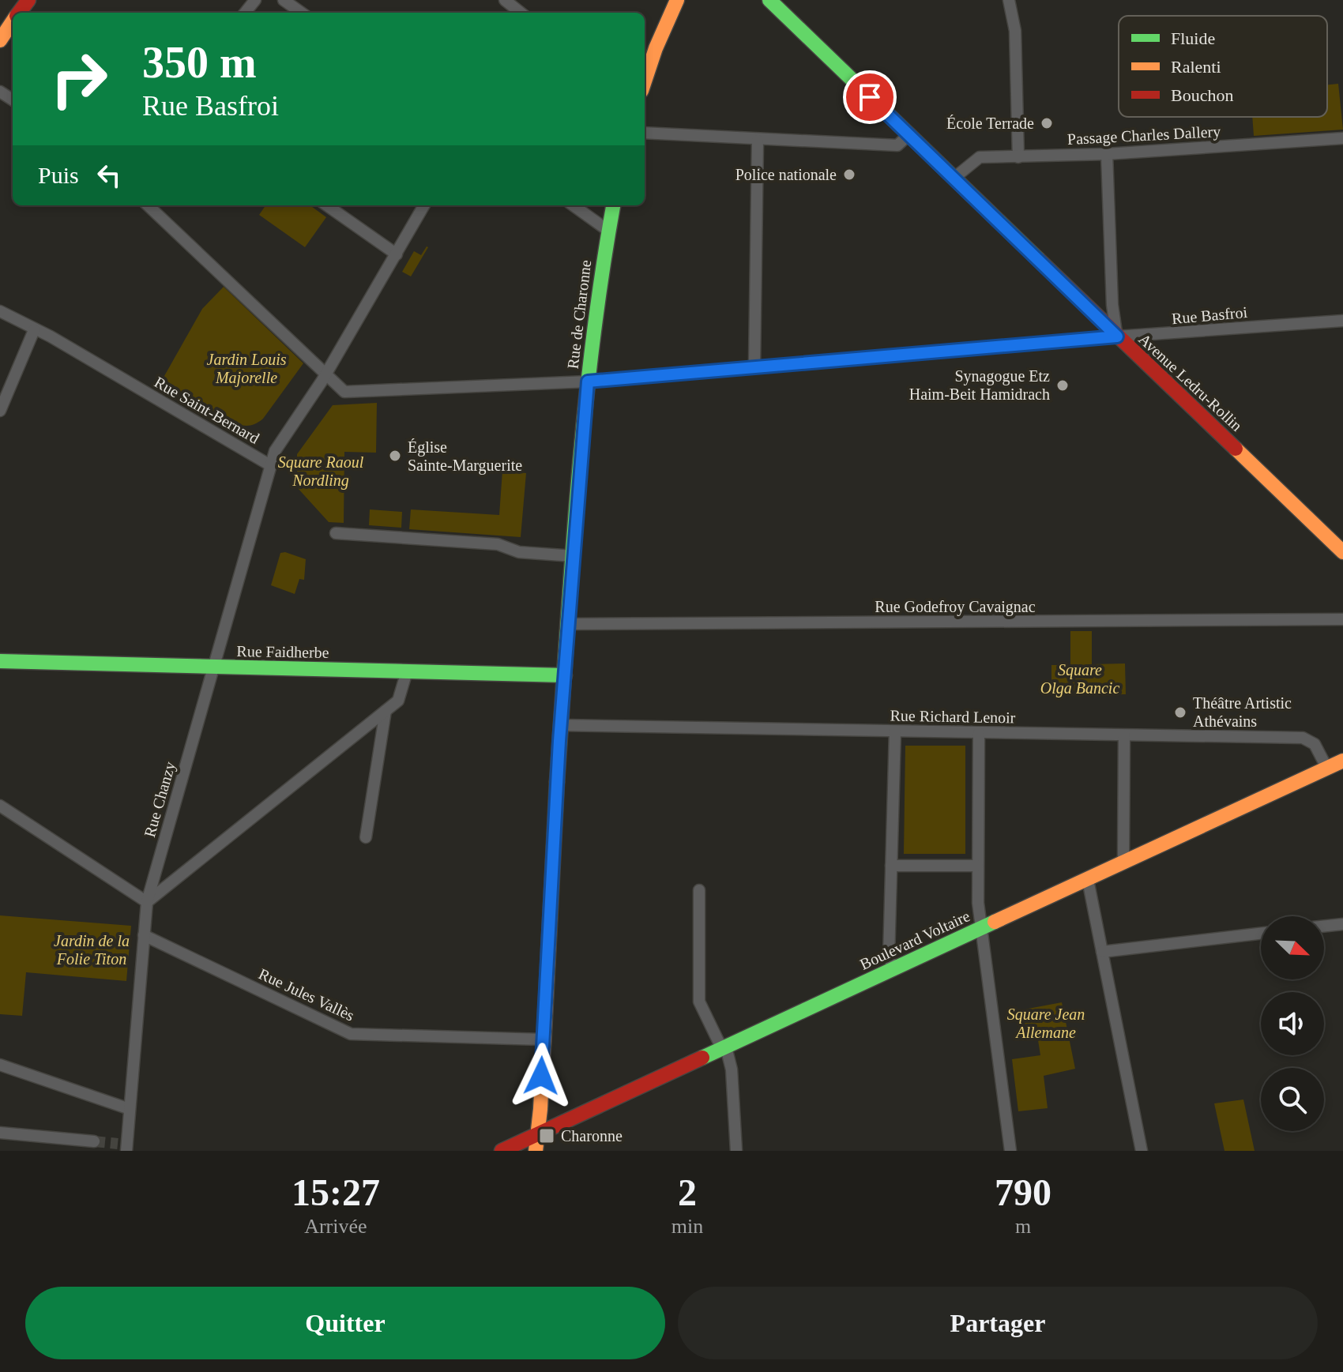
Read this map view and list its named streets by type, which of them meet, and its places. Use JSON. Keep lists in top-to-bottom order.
{
  "streets": {
    "main road": [
      "Rue de Charonne",
      "Avenue Ledru-Rollin",
      "Rue Faidherbe",
      "Boulevard Voltaire"
    ],
    "street": [
      "Passage Charles Dallery",
      "Rue Basfroi",
      "Rue Saint-Bernard",
      "Rue Godefroy Cavaignac",
      "Rue Richard Lenoir",
      "Rue Chanzy",
      "Rue Jules Vallès"
    ]
  },
  "crossings": [
    ["Passage Charles Dallery", "Avenue Ledru-Rollin"],
    ["Rue de Charonne", "Rue Basfroi"],
    ["Rue de Charonne", "Rue Godefroy Cavaignac"],
    ["Rue de Charonne", "Rue Faidherbe"],
    ["Rue de Charonne", "Rue Richard Lenoir"],
    ["Rue de Charonne", "Boulevard Voltaire"],
    ["Rue de Charonne", "Rue Jules Vallès"],
    ["Rue Basfroi", "Avenue Ledru-Rollin"],
    ["Rue Saint-Bernard", "Rue Chanzy"],
    ["Rue Faidherbe", "Rue Chanzy"],
    ["Rue Richard Lenoir", "Boulevard Voltaire"],
    ["Rue Chanzy", "Rue Jules Vallès"]
  ],
  "parks": [
    "Jardin Louis Majorelle",
    "Square Raoul Nordling",
    "Square Olga Bancic",
    "Jardin de la Folie Titon",
    "Square Jean Allemane"
  ],
  "places": {
    "other": [
      "École Terrade",
      "Police nationale",
      "Synagogue Etz Haim-Beit Hamidrach",
      "Église Sainte-Marguerite",
      "Théâtre Artistic Athévains"
    ],
    "transit": ["Charonne"]
  },
  "legend": ["Fluide", "Ralenti", "Bouchon"],
  "north": "bottom right",
  "page": {
    "turn": ["350 m", "Rue Basfroi"],
    "then": "Puis",
    "eta": [
      "15:27",
      "Arrivée",
      "2",
      "min",
      "790",
      "m"
    ],
    "buttons": ["Quitter", "Partager"]
  }
}
